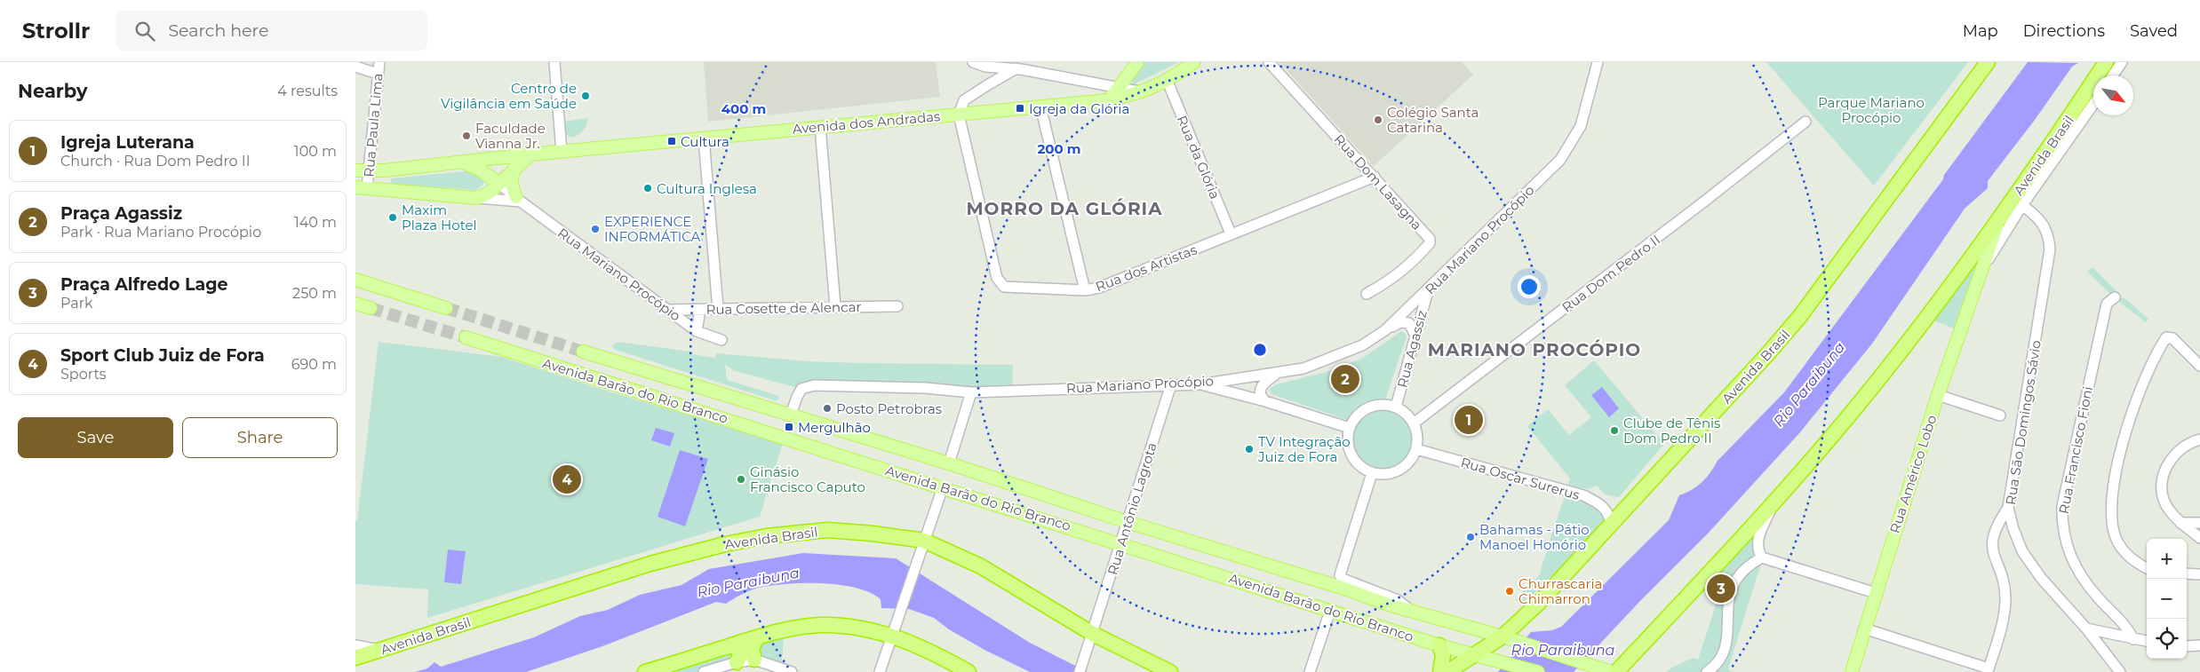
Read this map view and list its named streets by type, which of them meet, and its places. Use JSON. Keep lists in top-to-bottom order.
{
  "streets": {
    "highway": ["Avenida Brasil"],
    "main road": ["Avenida dos Andradas", "Avenida Barão do Rio Branco", "Rua Américo Lobo"],
    "street": [
      "Rua Paula Lima",
      "Rua da Glória",
      "Rua Dom Lasagna",
      "Rua Mariano Procópio",
      "Rua dos Artistas",
      "Rua Dom Pedro II",
      "Rua Cosette de Alencar",
      "Rua Agassiz",
      "Rua São Domingos Sávio",
      "Rua Francisco Fioni",
      "Rua Oscar Surerus",
      "Rua Antônio Lagrota"
    ]
  },
  "crossings": [
    ["Avenida dos Andradas", "Rua Paula Lima"],
    ["Avenida dos Andradas", "Rua da Glória"],
    ["Avenida dos Andradas", "Rua dos Artistas"],
    ["Avenida Brasil", "Avenida Barão do Rio Branco"],
    ["Avenida Brasil", "Rua São Domingos Sávio"],
    ["Avenida Brasil", "Rua Américo Lobo"],
    ["Avenida Brasil", "Rua Oscar Surerus"],
    ["Avenida Brasil", "Rua Antônio Lagrota"],
    ["Rua da Glória", "Rua dos Artistas"],
    ["Rua Dom Lasagna", "Rua dos Artistas"],
    ["Rua Mariano Procópio", "Rua Cosette de Alencar"],
    ["Rua Mariano Procópio", "Rua Agassiz"],
    ["Rua Mariano Procópio", "Avenida Barão do Rio Branco"],
    ["Rua Mariano Procópio", "Rua Antônio Lagrota"],
    ["Rua Dom Pedro II", "Rua Agassiz"],
    ["Rua Dom Pedro II", "Rua Oscar Surerus"],
    ["Rua Agassiz", "Rua Oscar Surerus"],
    ["Avenida Barão do Rio Branco", "Rua Antônio Lagrota"],
    ["Rua São Domingos Sávio", "Rua Américo Lobo"]
  ],
  "districts": ["MORRO DA GLÓRIA", "MARIANO PROCÓPIO"],
  "water": ["Rio Paraibuna"],
  "parks": ["Parque Mariano Procópio"],
  "places": {
    "other": [
      "Centro de Vigilância em Saúde",
      "Colégio Santa Catarina",
      "Faculdade Vianna Jr.",
      "Cultura Inglesa",
      "Maxim Plaza Hotel",
      "EXPERIENCE INFORMÁTICA",
      "Posto Petrobras",
      "Clube de Tênis Dom Pedro II",
      "TV Integração Juiz de Fora",
      "Ginásio Francisco Caputo",
      "Bahamas - Pátio Manoel Honório",
      "Churrascaria Chimarron"
    ],
    "transit": ["Igreja da Glória", "Cultura", "Mergulhão"]
  },
  "north": "bottom right",
  "page": {
    "header": "Strollr",
    "search": "Search here",
    "nav": ["Map", "Directions", "Saved"],
    "heading": ["Nearby", "4 results"],
    "list": [
      {
        "mark": "1",
        "name": "Igreja Luterana",
        "note": "Church · Rua Dom Pedro II",
        "value": "100 m"
      },
      {
        "mark": "2",
        "name": "Praça Agassiz",
        "note": "Park · Rua Mariano Procópio",
        "value": "140 m"
      },
      {
        "mark": "3",
        "name": "Praça Alfredo Lage",
        "note": "Park",
        "value": "250 m"
      },
      {
        "mark": "4",
        "name": "Sport Club Juiz de Fora",
        "note": "Sports",
        "value": "690 m"
      }
    ],
    "pins": [
      "2",
      "1",
      "4",
      "3"
    ],
    "buttons": ["Save", "Share"],
    "map_buttons": ["+", "−"]
  },
  "rings": ["400 m", "200 m"]
}
